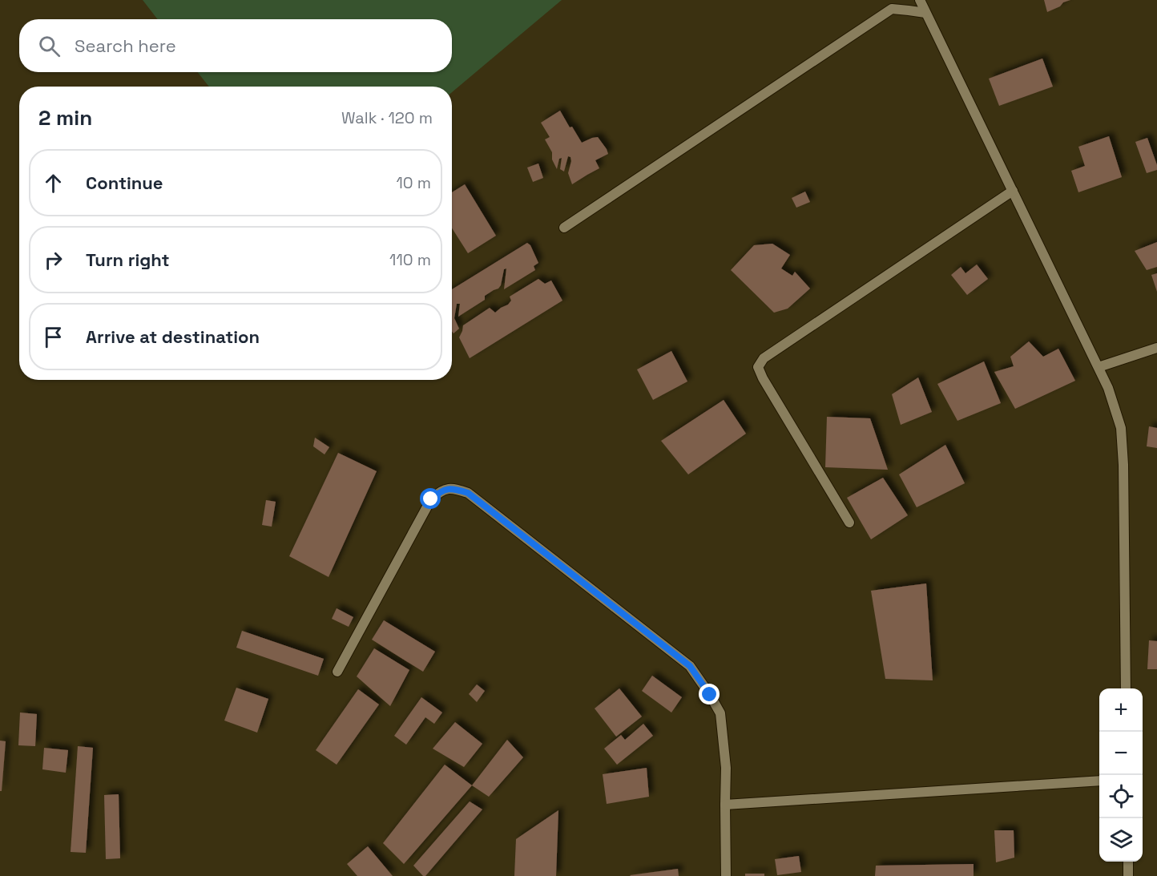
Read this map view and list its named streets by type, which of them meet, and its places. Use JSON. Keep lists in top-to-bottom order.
{
  "page": {
    "search": "Search here",
    "heading": ["2 min", "Walk · 120 m"],
    "list": [
      ["Continue", "10 m"],
      ["Turn right", "110 m"],
      "Arrive at destination"
    ],
    "map_buttons": ["+", "−"]
  }
}
